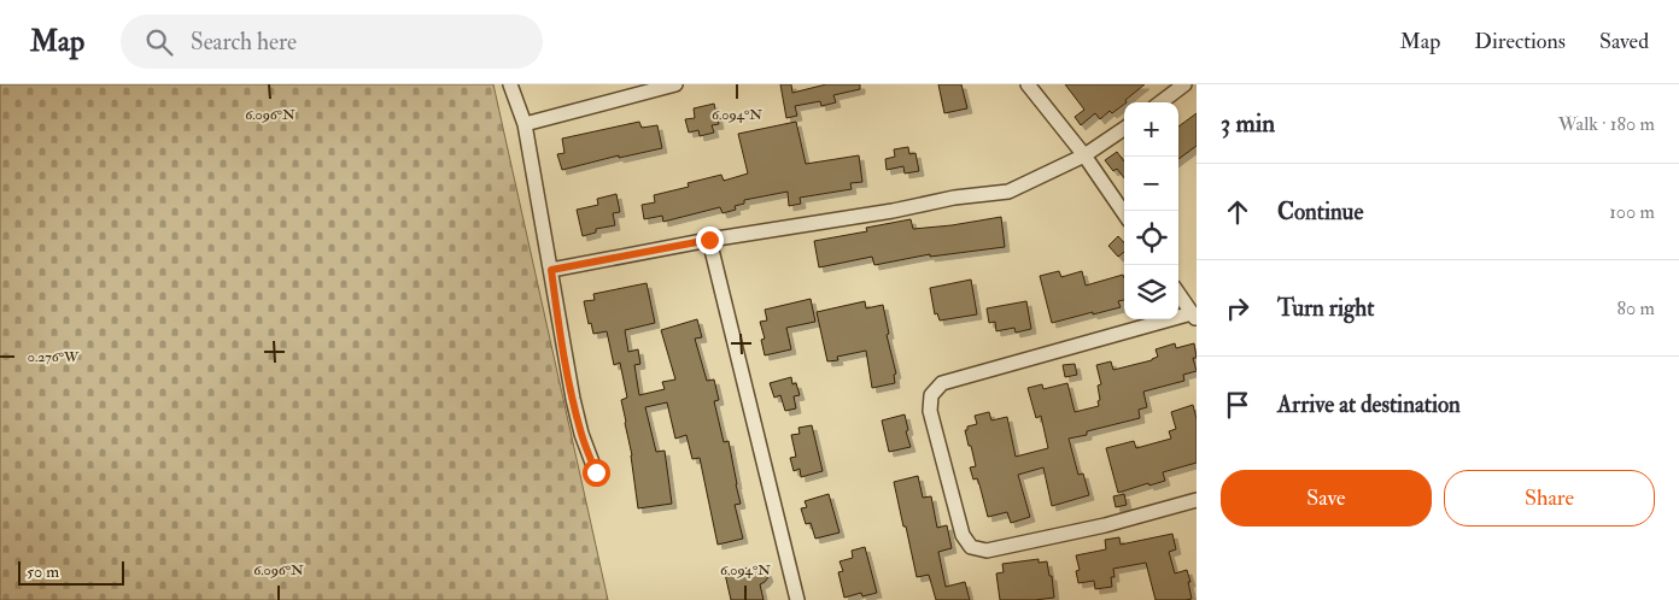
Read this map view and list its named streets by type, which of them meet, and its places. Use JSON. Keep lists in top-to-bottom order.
{
  "scale_bar": "50 m",
  "page": {
    "header": "Map",
    "search": "Search here",
    "nav": ["Map", "Directions", "Saved"],
    "heading": ["3 min", "Walk · 180 m"],
    "map_buttons": ["+", "−"],
    "list": [
      ["Continue", "100 m"],
      ["Turn right", "80 m"],
      "Arrive at destination"
    ],
    "buttons": ["Save", "Share"],
    "scale": "50 m"
  },
  "coordinates": ["6.096°N", "6.094°N", "0.276°W"]
}
